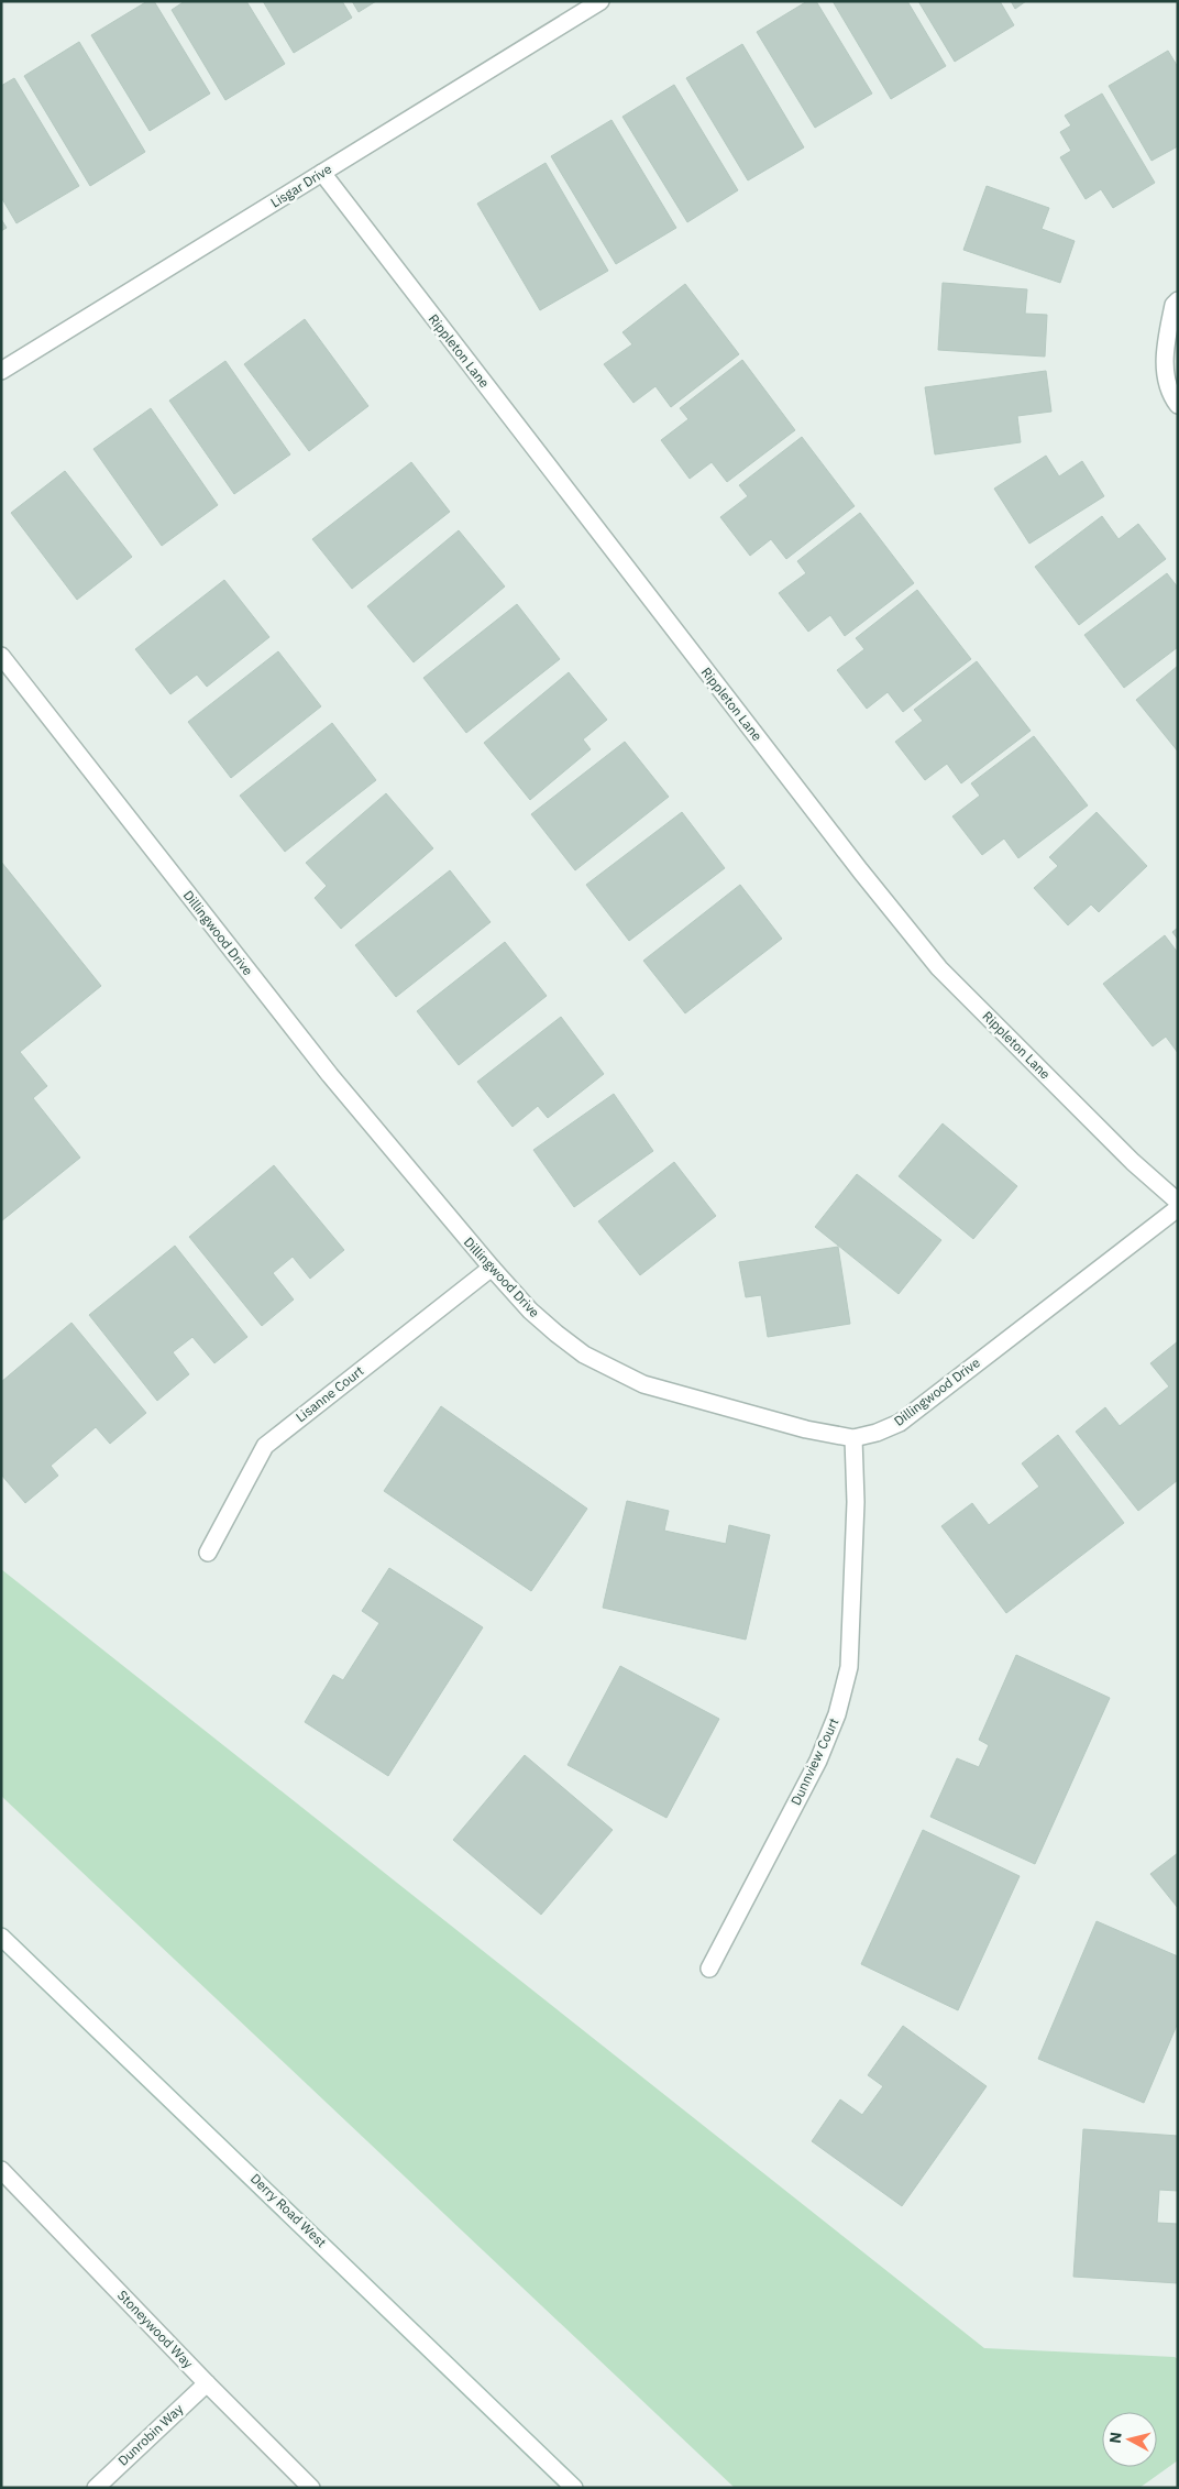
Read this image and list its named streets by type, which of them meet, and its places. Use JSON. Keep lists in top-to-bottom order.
{
  "streets": {
    "street": [
      "Lisgar Drive",
      "Rippleton Lane",
      "Dillingwood Drive",
      "Lisanne Court",
      "Dunnview Court",
      "Derry Road West",
      "Stoneywood Way",
      "Dunrobin Way"
    ]
  },
  "crossings": [
    ["Lisgar Drive", "Rippleton Lane"],
    ["Dillingwood Drive", "Lisanne Court"],
    ["Dillingwood Drive", "Dunnview Court"],
    ["Stoneywood Way", "Dunrobin Way"]
  ],
  "north": "left"
}
